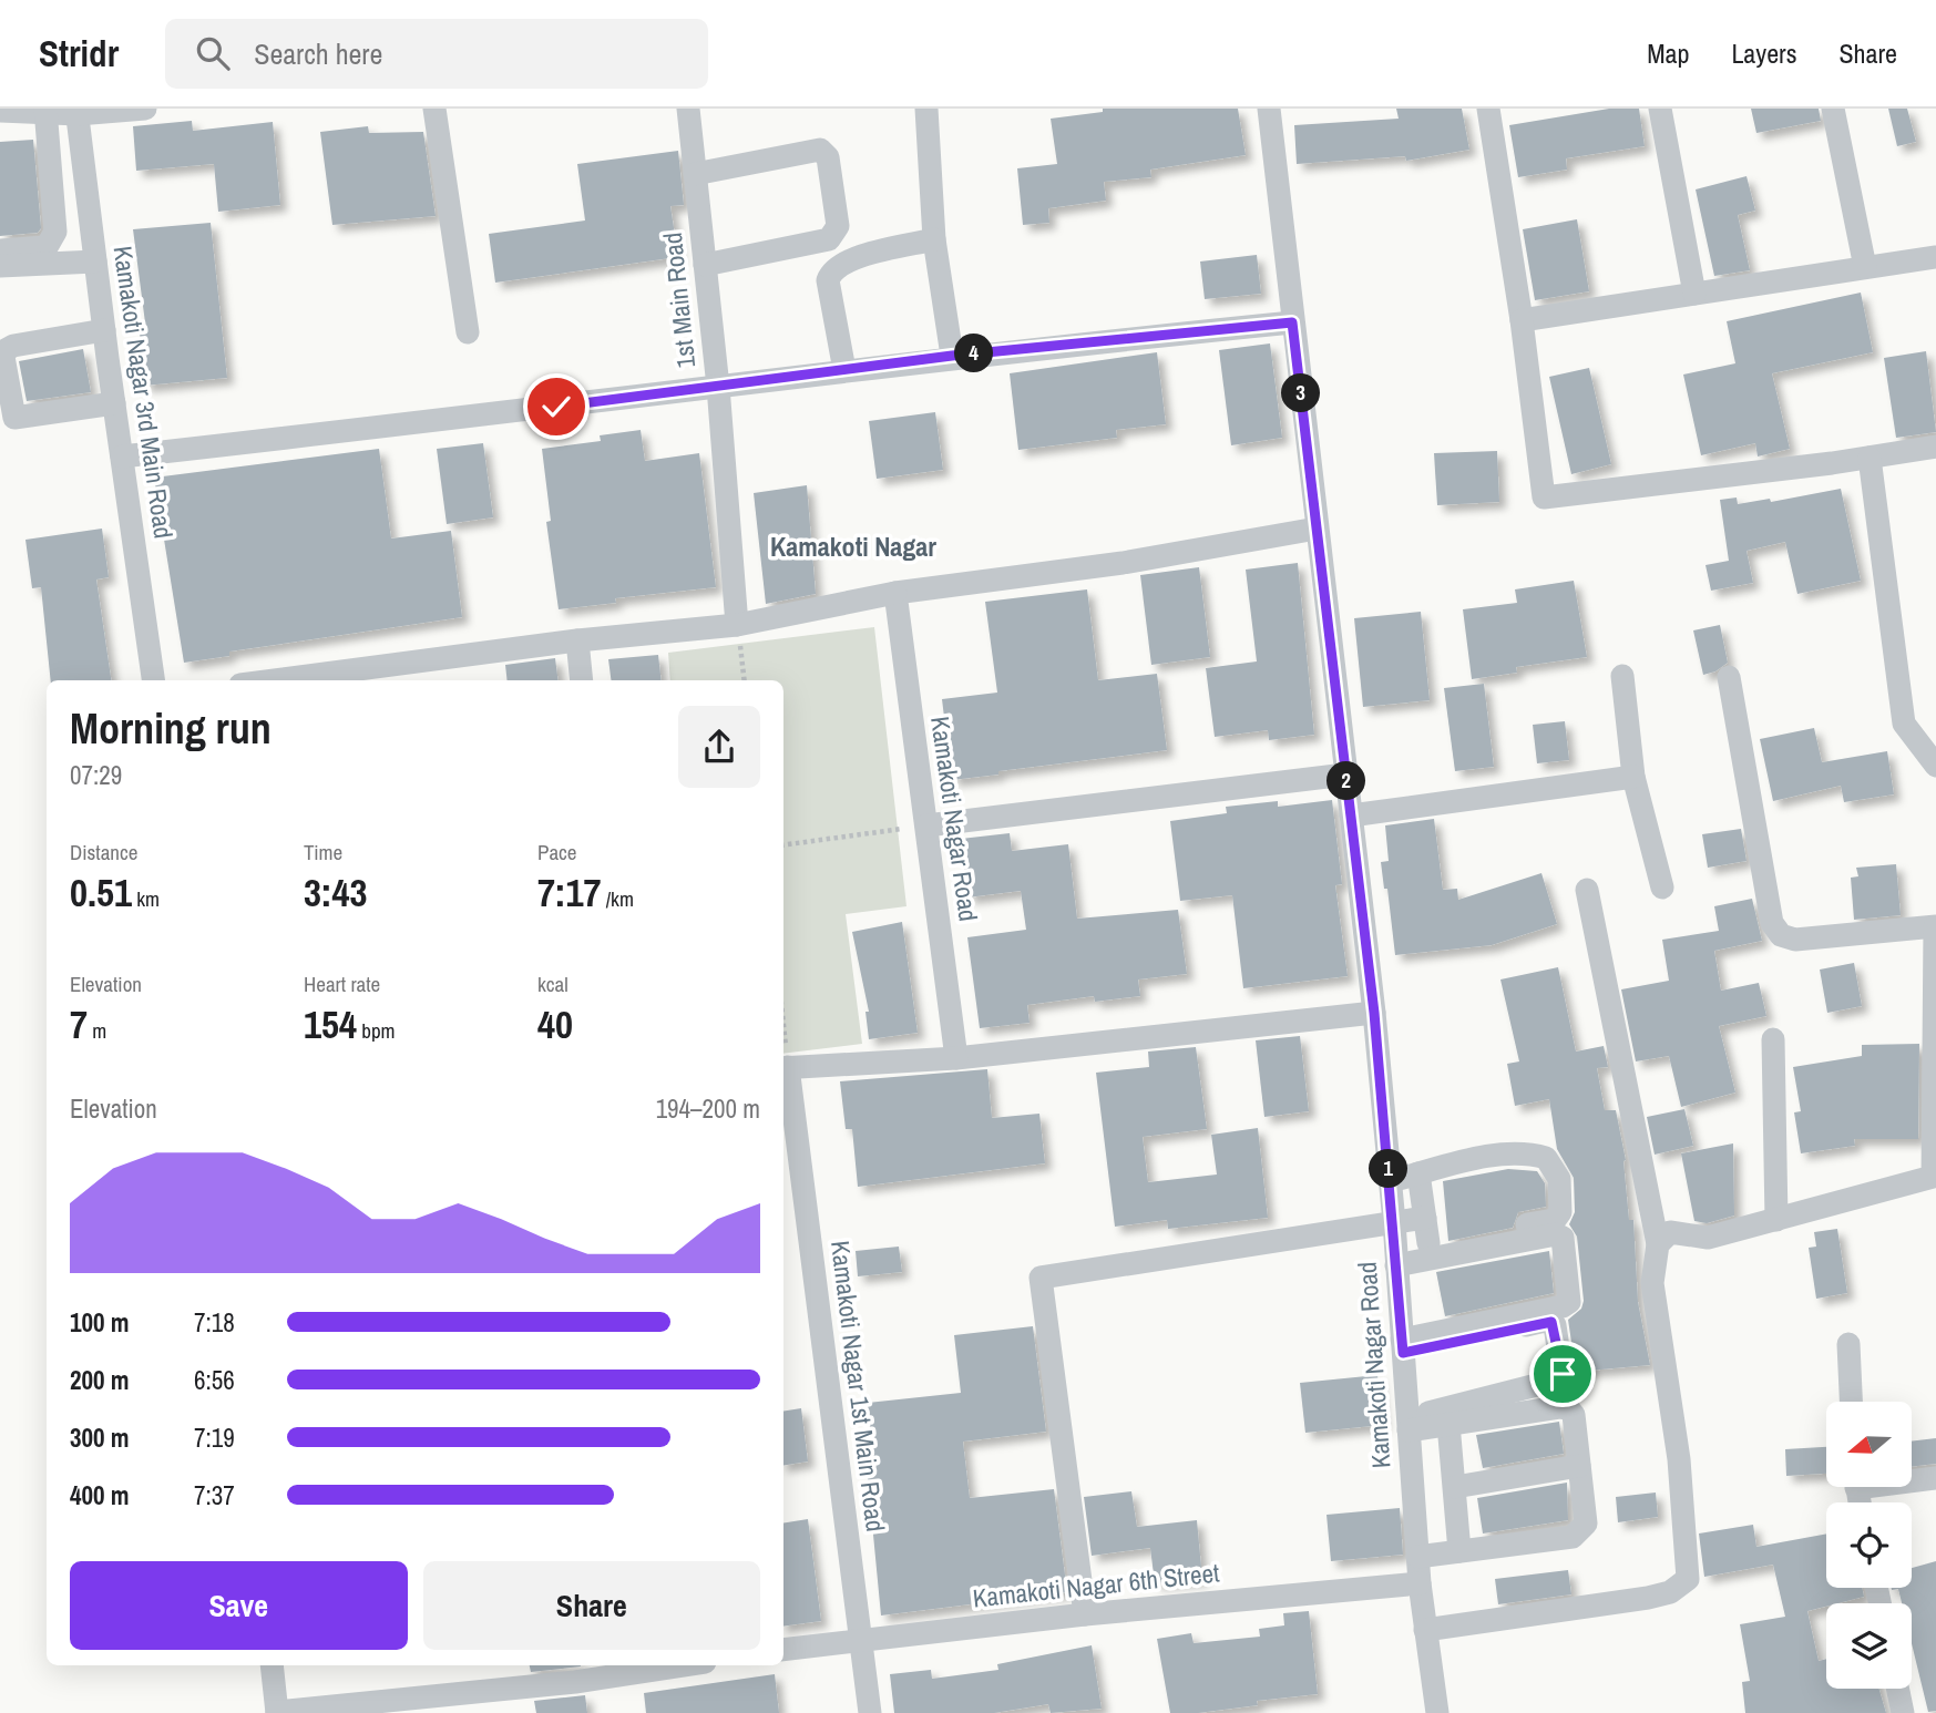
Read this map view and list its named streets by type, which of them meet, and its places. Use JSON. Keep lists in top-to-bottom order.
{
  "streets": {
    "street": [
      "1st Main Road",
      "Kamakoti Nagar 3rd Main Road",
      "Kamakoti Nagar Road",
      "Kamakoti Nagar 1st Main Road",
      "Kamakoti Nagar 6th Street"
    ]
  },
  "crossings": [
    ["Kamakoti Nagar Road", "Kamakoti Nagar 6th Street"],
    ["Kamakoti Nagar 1st Main Road", "Kamakoti Nagar 6th Street"]
  ],
  "districts": ["Kamakoti Nagar"],
  "north": "left",
  "page": {
    "header": "Stridr",
    "search": "Search here",
    "nav": ["Map", "Layers", "Share"],
    "pins": [
      "4",
      "3",
      "2",
      "1"
    ],
    "heading": ["Morning run", "07:29"],
    "stats": [
      ["Distance", "0.51 km"],
      ["Time", "3:43"],
      ["Pace", "7:17 /km"],
      ["Elevation", "7 m"],
      ["Heart rate", "154 bpm"],
      ["kcal", "40"]
    ],
    "chart": ["Elevation", "194–200 m"],
    "list": [
      {
        "name": "100 m",
        "note": "7:18"
      },
      {
        "name": "200 m",
        "note": "6:56"
      },
      {
        "name": "300 m",
        "note": "7:19"
      },
      {
        "name": "400 m",
        "note": "7:37"
      }
    ],
    "buttons": ["Save", "Share"]
  }
}
